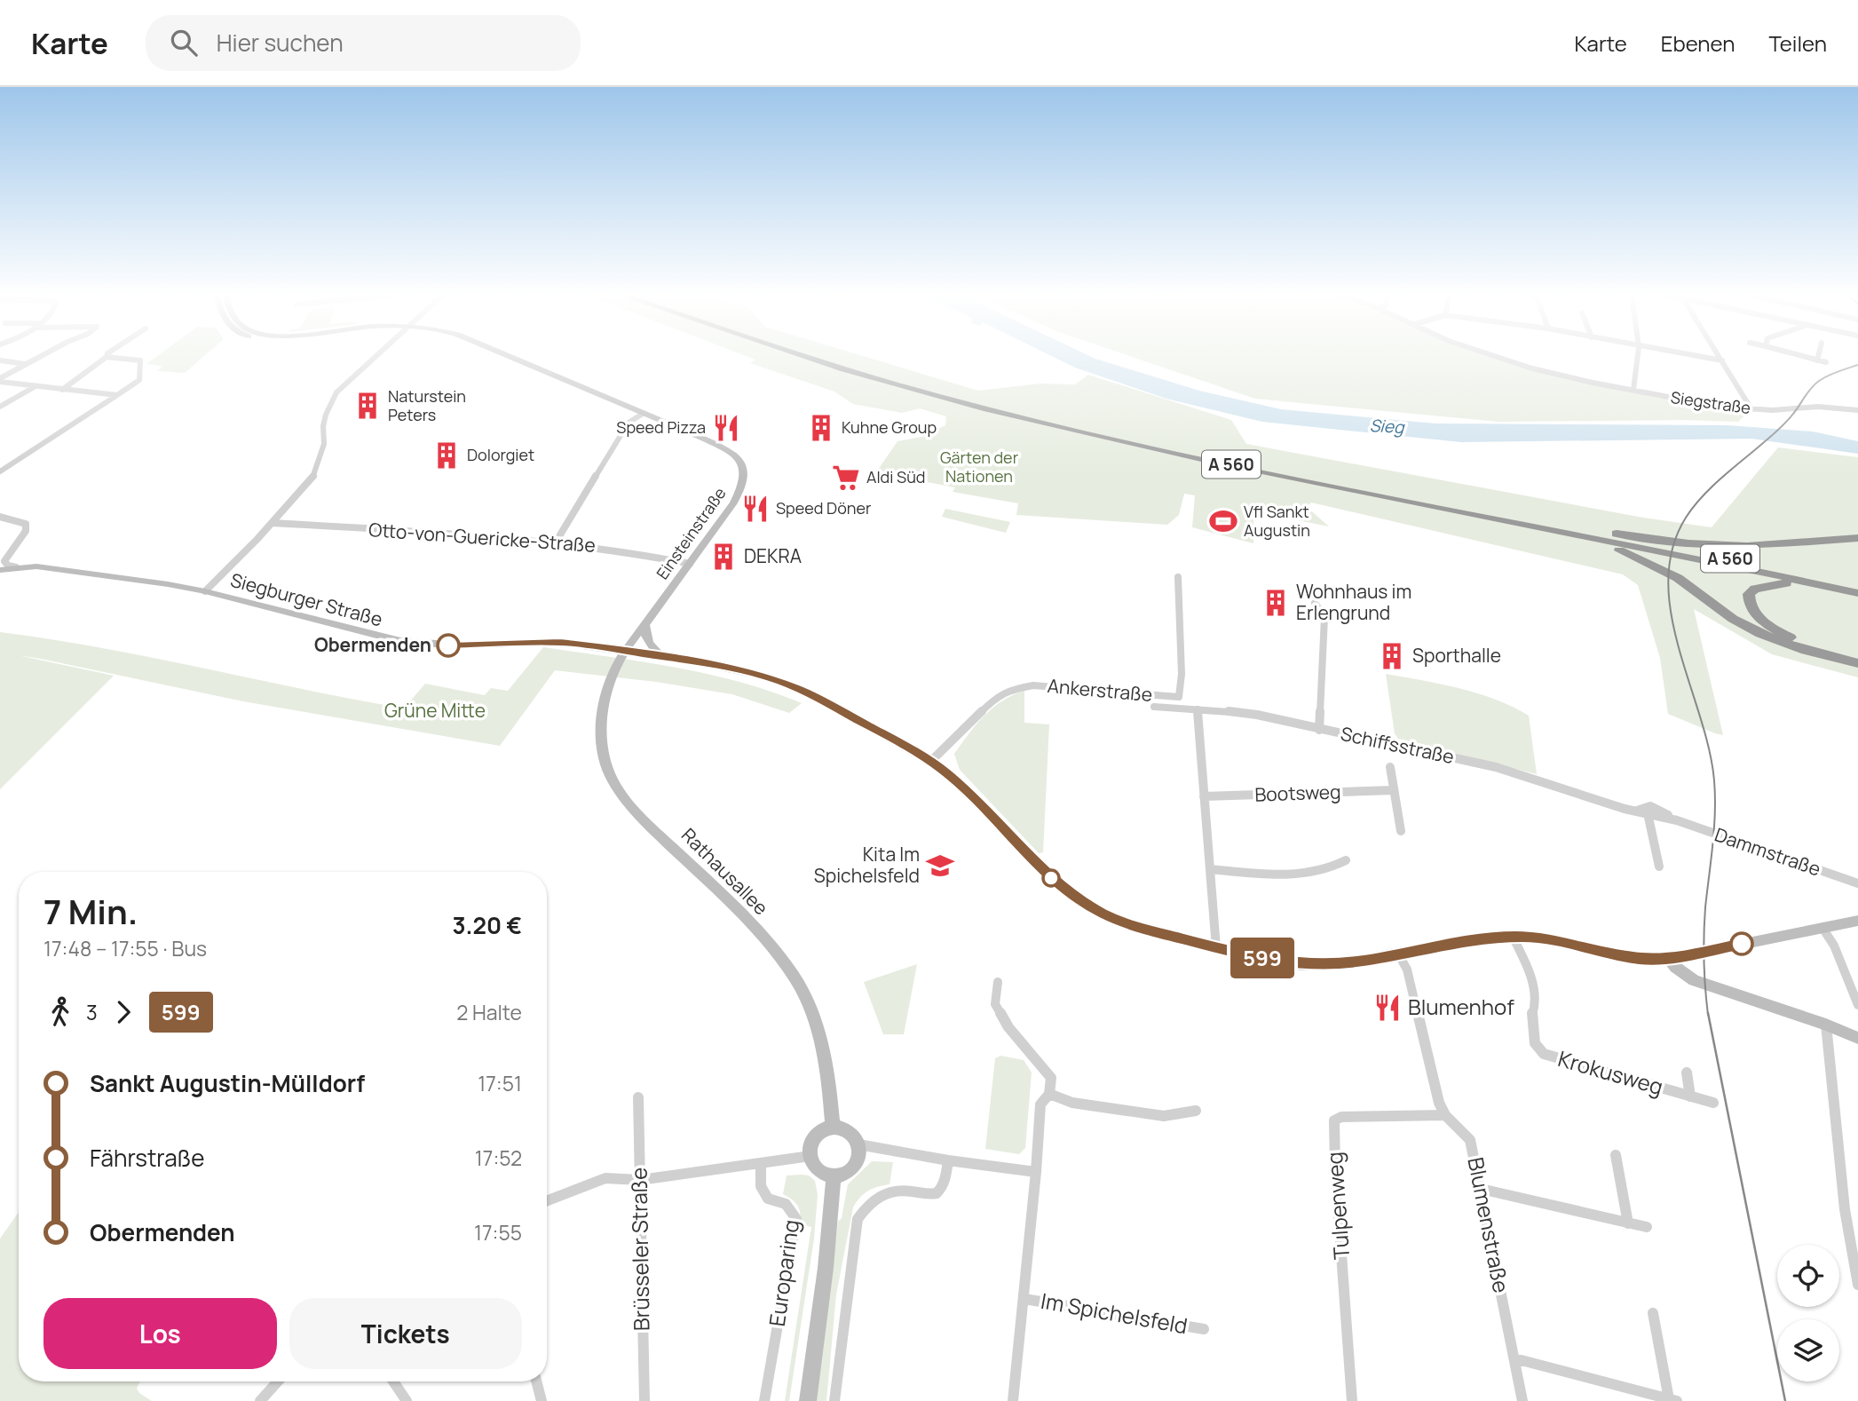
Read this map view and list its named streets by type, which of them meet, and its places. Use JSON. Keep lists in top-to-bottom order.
{
  "streets": {
    "highway": ["A 560"],
    "street": [
      "Siegstraße",
      "Einsteinstraße",
      "Otto-von-Guericke-Straße",
      "Siegburger Straße",
      "Ankerstraße",
      "Schiffsstraße",
      "Bootsweg",
      "Dammstraße",
      "Rathausallee",
      "Krokusweg",
      "Tulpenweg",
      "Blumenstraße",
      "Brüsseler Straße",
      "Europaring",
      "Im Spichelsfeld"
    ]
  },
  "crossings": [
    ["Einsteinstraße", "Otto-von-Guericke-Straße"],
    ["Einsteinstraße", "Siegburger Straße"],
    ["Einsteinstraße", "Rathausallee"],
    ["Siegburger Straße", "Rathausallee"],
    ["Schiffsstraße", "Dammstraße"],
    ["Tulpenweg", "Blumenstraße"]
  ],
  "water": ["Sieg"],
  "parks": ["Gärten der Nationen", "Grüne Mitte"],
  "places": {
    "building": [
      "Naturstein Peters",
      "Kuhne Group",
      "Dolorgiet",
      "DEKRA",
      "Wohnhaus im Erlengrund",
      "Sporthalle"
    ],
    "restaurant": ["Speed Pizza", "Speed Döner", "Blumenhof"],
    "supermarket": ["Aldi Süd"],
    "sports": ["Vfl Sankt Augustin"],
    "other": ["Obermenden"],
    "school or university": ["Kita Im Spichelsfeld"]
  },
  "lines": ["bus line 599"],
  "page": {
    "header": "Karte",
    "search": "Hier suchen",
    "nav": ["Karte", "Ebenen", "Teilen"],
    "on_map": "599",
    "heading": ["7 Min.", "17:48 – 17:55 · Bus", "3.20 €"],
    "legs": ["3", "599", "2 Halte"],
    "list": [
      {
        "name": "Sankt Augustin-Mülldorf",
        "value": "17:51"
      },
      {
        "name": "Fährstraße",
        "value": "17:52"
      },
      {
        "name": "Obermenden",
        "value": "17:55"
      }
    ],
    "buttons": ["Los", "Tickets"]
  }
}
